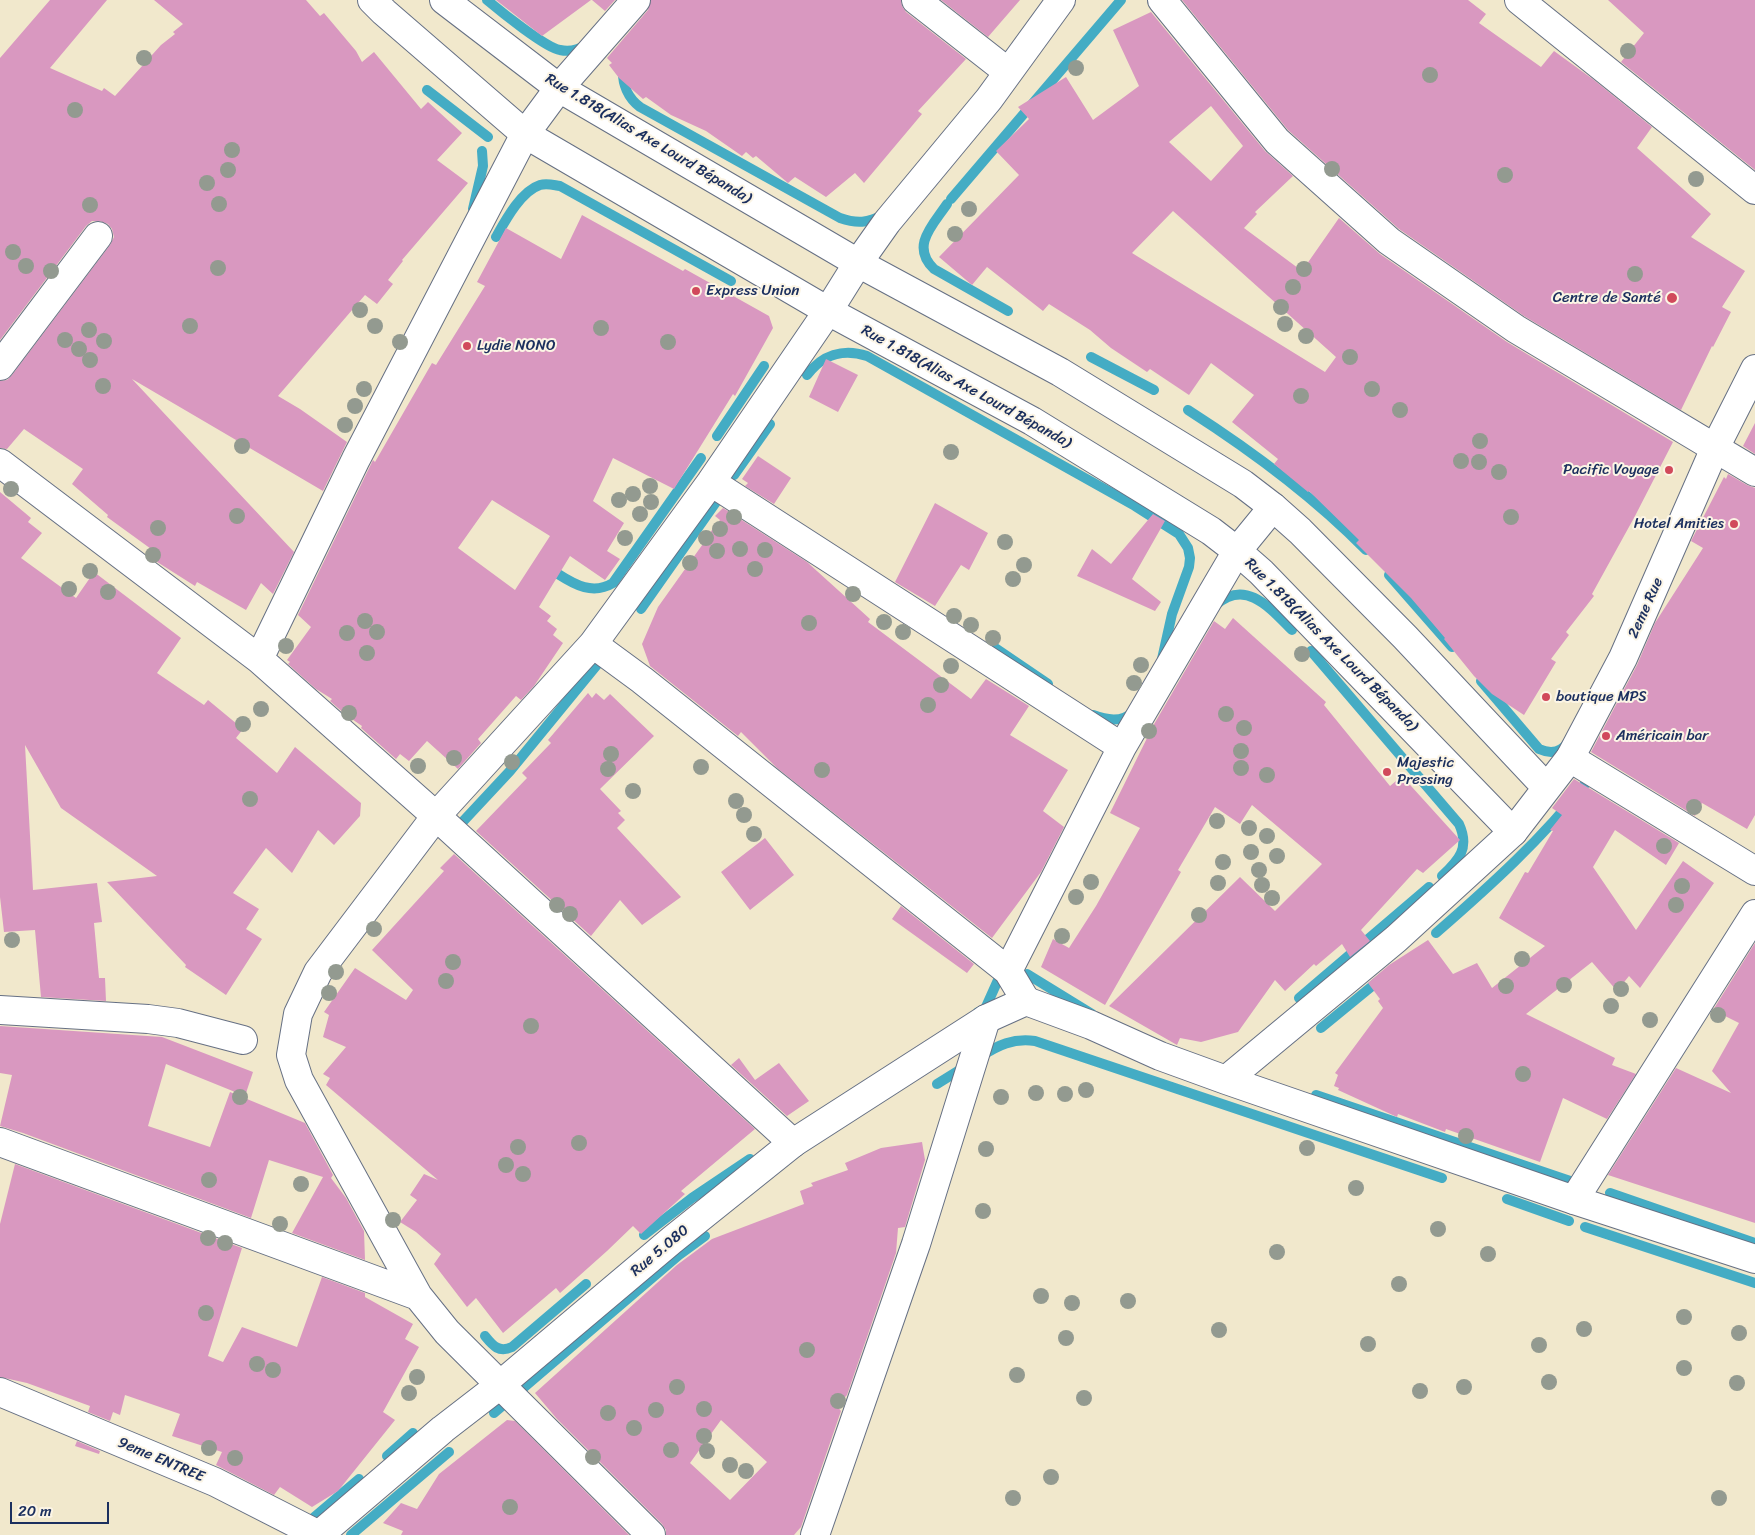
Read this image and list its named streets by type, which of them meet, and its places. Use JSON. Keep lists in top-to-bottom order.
{
  "streets": {
    "street": [
      "Rue 1.818(Alias Axe Lourd Bépanda)",
      "2eme Rue",
      "Rue 5.080",
      "9eme ENTREE"
    ]
  },
  "crossings": [
    ["Rue 1.818(Alias Axe Lourd Bépanda)", "2eme Rue"],
    ["Rue 5.080", "9eme ENTREE"]
  ],
  "places": [
    "Express Union",
    "Centre de Santé",
    "Lydie NONO",
    "Pacific Voyage",
    "Hotel Amities",
    "boutique MPS",
    "Américain bar",
    "Majestic Pressing"
  ],
  "scale_bar": "20 m"
}
